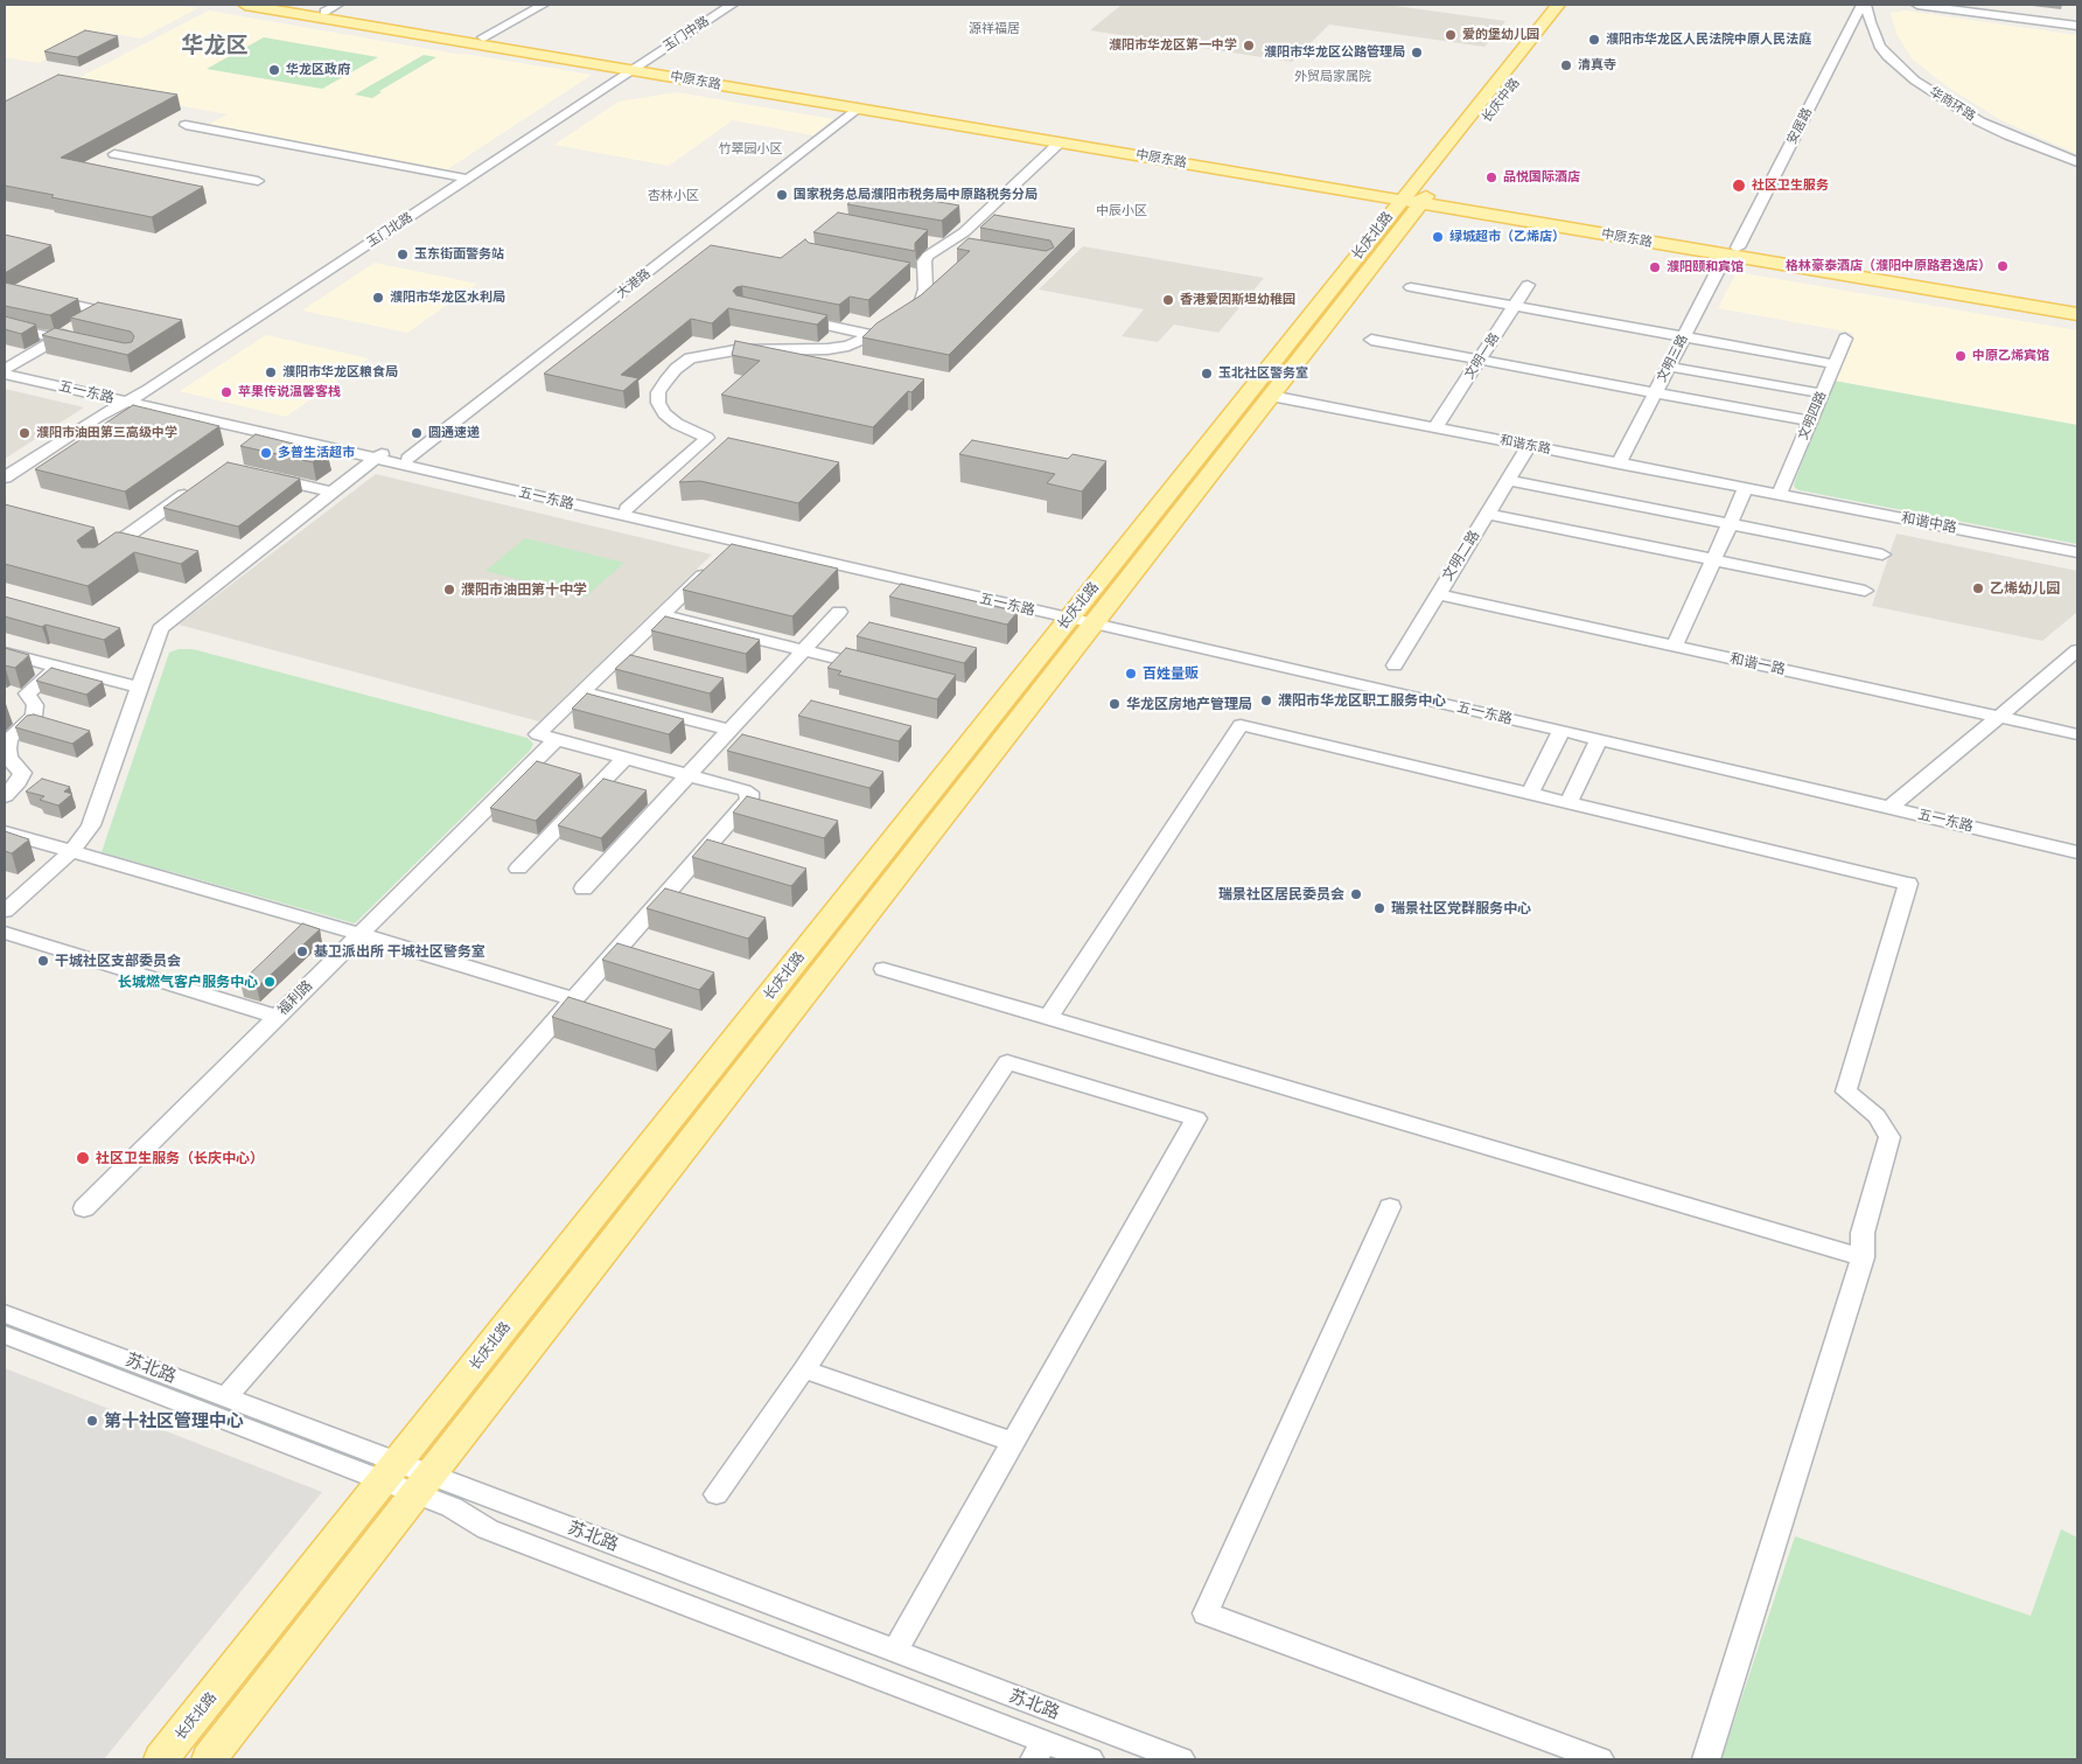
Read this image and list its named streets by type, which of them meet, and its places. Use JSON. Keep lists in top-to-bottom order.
{
  "streets": {
    "main road": ["中原东路", "长庆中路", "长庆北路"],
    "street": [
      "玉门中路",
      "华商环路",
      "安居路",
      "玉门北路",
      "大港路",
      "文明一路",
      "文明三路",
      "五一东路",
      "文明四路",
      "和谐东路",
      "和谐中路",
      "文明二路",
      "和谐一路",
      "福利路",
      "苏北路"
    ]
  },
  "crossings": [
    ["玉门中路", "中原东路"],
    ["玉门中路", "玉门北路"],
    ["中原东路", "长庆中路"],
    ["中原东路", "安居路"],
    ["中原东路", "玉门北路"],
    ["中原东路", "长庆北路"],
    ["中原东路", "大港路"],
    ["中原东路", "文明三路"],
    ["长庆中路", "长庆北路"],
    ["华商环路", "安居路"],
    ["安居路", "文明三路"],
    ["玉门北路", "五一东路"],
    ["长庆北路", "五一东路"],
    ["长庆北路", "和谐东路"],
    ["长庆北路", "苏北路"],
    ["大港路", "五一东路"],
    ["文明一路", "和谐东路"],
    ["文明三路", "和谐东路"],
    ["文明四路", "和谐东路"],
    ["文明四路", "和谐中路"],
    ["和谐东路", "和谐中路"],
    ["和谐东路", "文明二路"],
    ["文明二路", "和谐一路"]
  ],
  "districts": [
    "源祥福居",
    "华龙区",
    "外贸局家属院",
    "竹翠园小区",
    "杏林小区",
    "中辰小区"
  ],
  "places": [
    "爱的堡幼儿园",
    "濮阳市华龙区人民法院中原人民法庭",
    "濮阳市华龙区第一中学",
    "濮阳市华龙区公路管理局",
    "清真寺",
    "华龙区政府",
    "品悦国际酒店",
    "社区卫生服务",
    "国家税务总局濮阳市税务局中原路税务分局",
    "绿城超市（乙烯店）",
    "玉东街面警务站",
    "格林豪泰酒店（濮阳中原路君逸店）",
    "濮阳颐和宾馆",
    "濮阳市华龙区水利局",
    "香港爱因斯坦幼稚园",
    "中原乙烯宾馆",
    "濮阳市华龙区粮食局",
    "玉北社区警务室",
    "苹果传说温馨客栈",
    "濮阳市油田第三高级中学",
    "圆通速递",
    "多普生活超市",
    "乙烯幼儿园",
    "濮阳市油田第十中学",
    "百姓量贩",
    "濮阳市华龙区职工服务中心",
    "华龙区房地产管理局",
    "瑞景社区居民委员会",
    "瑞景社区党群服务中心",
    "基卫派出所 干城社区警务室",
    "干城社区支部委员会",
    "长城燃气客户服务中心",
    "社区卫生服务（长庆中心）",
    "第十社区管理中心"
  ]
}
